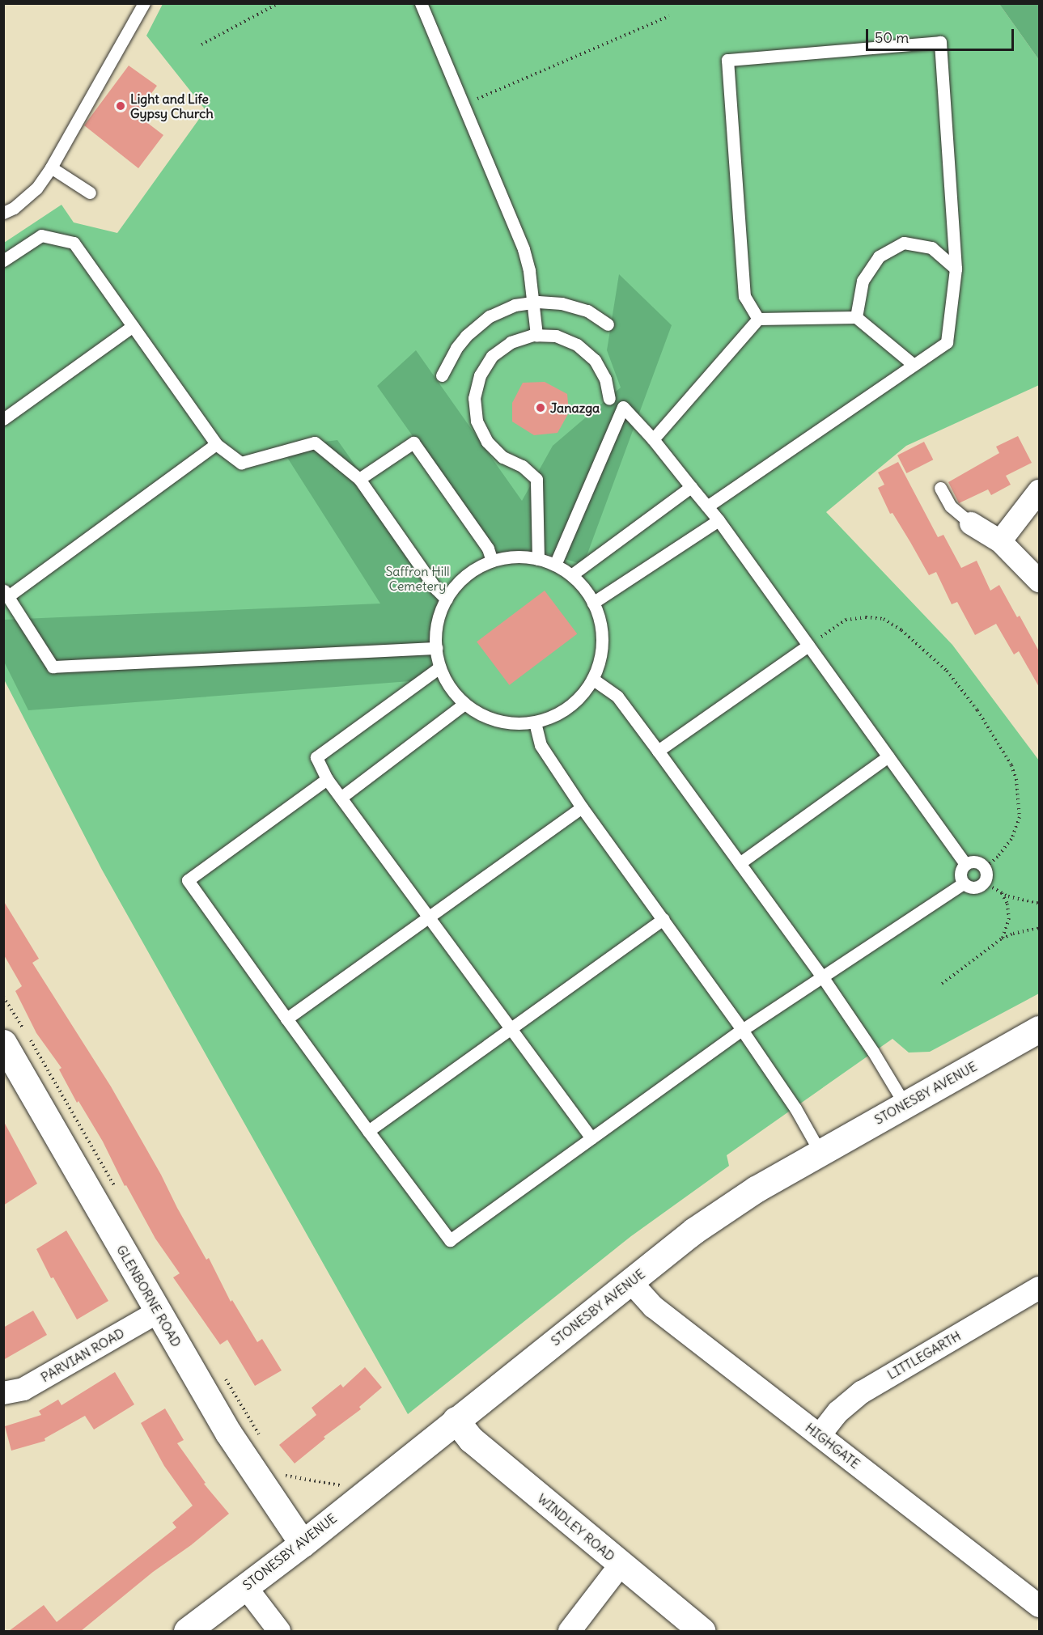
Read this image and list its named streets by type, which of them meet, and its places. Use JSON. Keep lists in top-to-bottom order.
{
  "streets": {
    "main road": ["STONESBY AVENUE", "GLENBORNE ROAD", "WINDLEY ROAD"],
    "street": ["PARVIAN ROAD", "LITTLEGARTH", "HIGHGATE"]
  },
  "crossings": [
    ["STONESBY AVENUE", "GLENBORNE ROAD"],
    ["STONESBY AVENUE", "HIGHGATE"],
    ["STONESBY AVENUE", "WINDLEY ROAD"],
    ["GLENBORNE ROAD", "PARVIAN ROAD"],
    ["LITTLEGARTH", "HIGHGATE"]
  ],
  "parks": ["Saffron Hill Cemetery"],
  "places": ["Light and Life Gypsy Church", "Janazga"],
  "scale_bar": "50 m"
}
